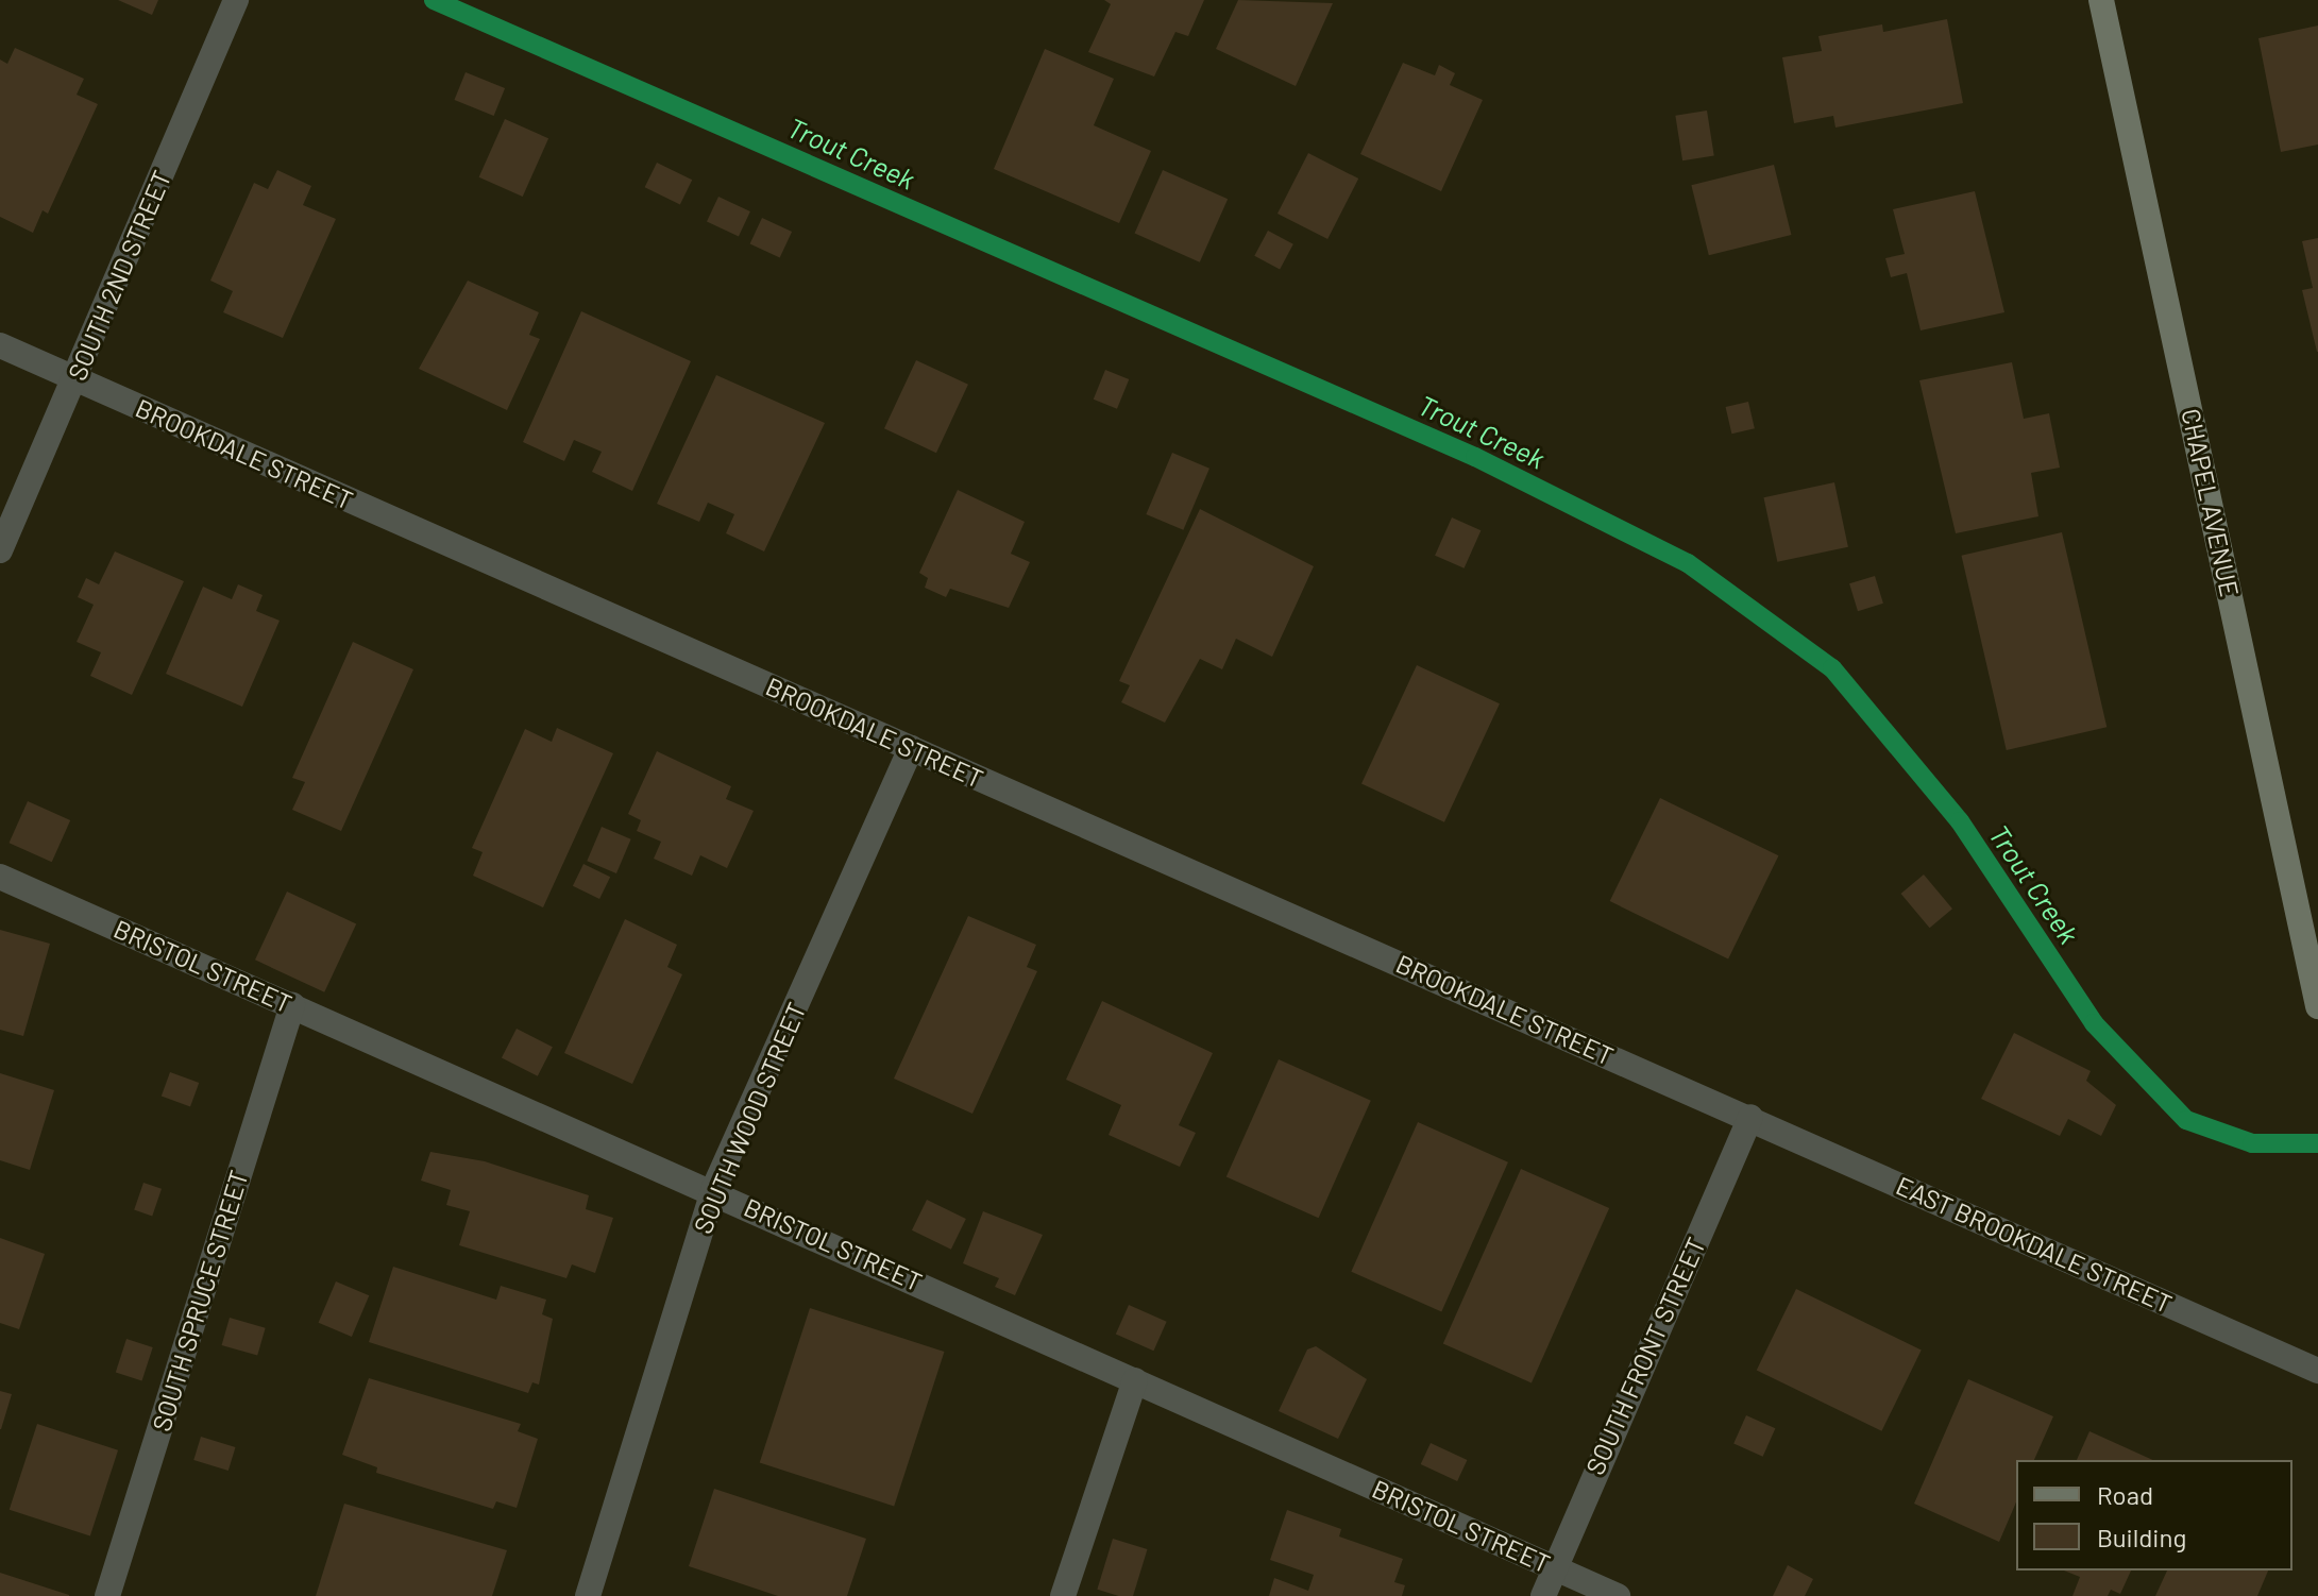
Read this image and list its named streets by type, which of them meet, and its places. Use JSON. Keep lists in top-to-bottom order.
{
  "streets": {
    "street": [
      "SOUTH 2ND STREET",
      "BROOKDALE STREET",
      "CHAPEL AVENUE",
      "BRISTOL STREET",
      "SOUTH WOOD STREET",
      "EAST BROOKDALE STREET",
      "SOUTH SPRUCE STREET",
      "SOUTH FRONT STREET"
    ]
  },
  "crossings": [
    ["SOUTH 2ND STREET", "BROOKDALE STREET"],
    ["BROOKDALE STREET", "SOUTH WOOD STREET"],
    ["BROOKDALE STREET", "EAST BROOKDALE STREET"],
    ["BROOKDALE STREET", "SOUTH FRONT STREET"],
    ["BRISTOL STREET", "SOUTH WOOD STREET"],
    ["BRISTOL STREET", "SOUTH SPRUCE STREET"],
    ["BRISTOL STREET", "SOUTH FRONT STREET"],
    ["EAST BROOKDALE STREET", "SOUTH FRONT STREET"]
  ],
  "water": ["Trout Creek"],
  "legend": ["Road", "Building"]
}
